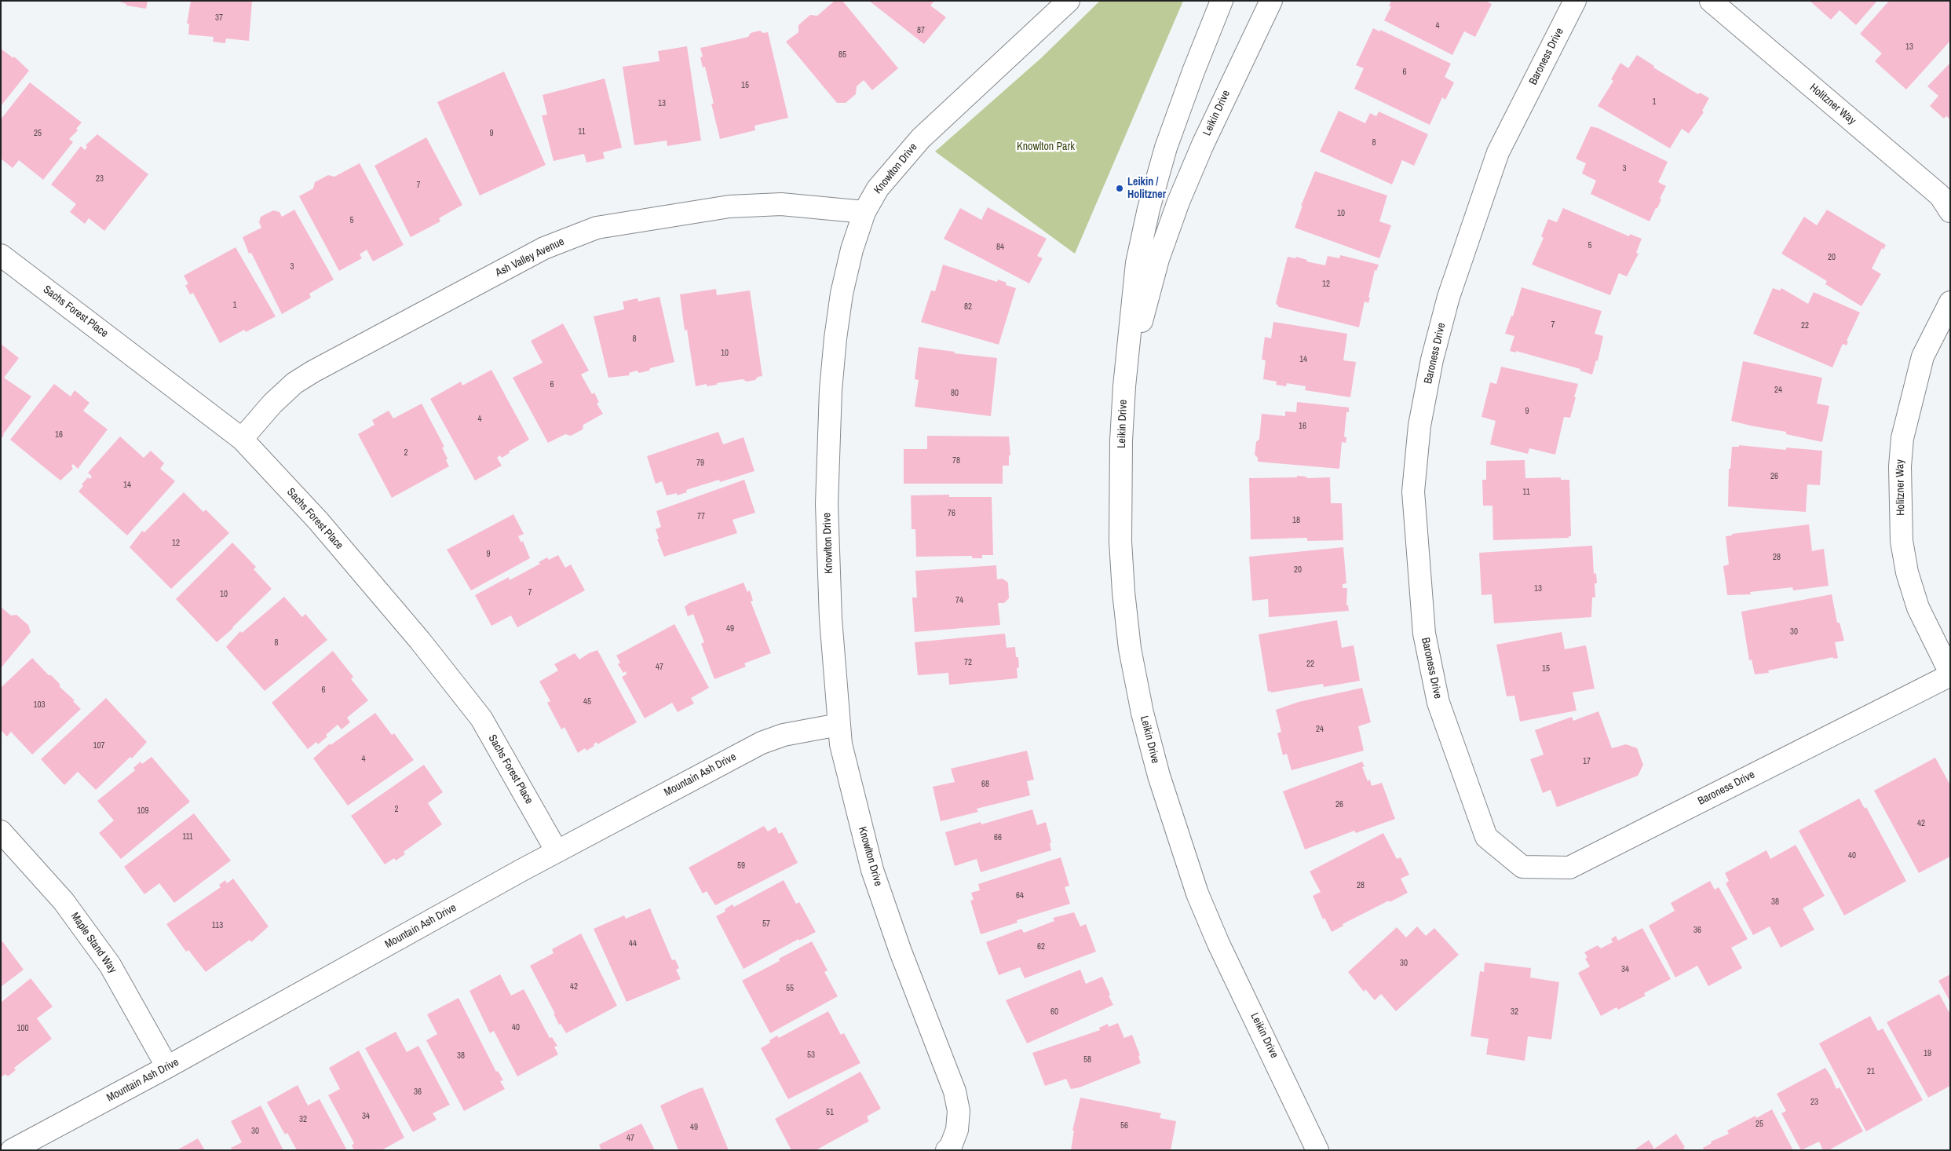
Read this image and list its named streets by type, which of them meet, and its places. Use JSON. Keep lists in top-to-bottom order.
{
  "streets": {
    "street": [
      "Baroness Drive",
      "Holitzner Way",
      "Leikin Drive",
      "Knowlton Drive",
      "Ash Valley Avenue",
      "Sachs Forest Place",
      "Mountain Ash Drive",
      "Maple Stand Way"
    ]
  },
  "crossings": [
    ["Baroness Drive", "Holitzner Way"],
    ["Knowlton Drive", "Ash Valley Avenue"],
    ["Knowlton Drive", "Mountain Ash Drive"],
    ["Ash Valley Avenue", "Sachs Forest Place"],
    ["Sachs Forest Place", "Mountain Ash Drive"],
    ["Mountain Ash Drive", "Maple Stand Way"]
  ],
  "parks": ["Knowlton Park"],
  "places": ["Leikin / Holitzner"],
  "house_numbers": [
    "37",
    "4",
    "87",
    "13",
    "85",
    "6",
    "15",
    "1",
    "13",
    "11",
    "25",
    "9",
    "8",
    "3",
    "23",
    "7",
    "10",
    "5",
    "5",
    "84",
    "20",
    "3",
    "12",
    "1",
    "82",
    "7",
    "22",
    "8",
    "10",
    "14",
    "6",
    "24",
    "80",
    "9",
    "4",
    "16",
    "16",
    "2",
    "78",
    "79",
    "26",
    "14",
    "11",
    "76",
    "77",
    "18",
    "12",
    "9",
    "28",
    "20",
    "13",
    "7",
    "10",
    "74",
    "49",
    "30",
    "8",
    "72",
    "22",
    "47",
    "15",
    "6",
    "45",
    "103",
    "24",
    "107",
    "4",
    "17",
    "68",
    "26",
    "2",
    "109",
    "42",
    "111",
    "66",
    "40",
    "59",
    "28",
    "64",
    "38",
    "57",
    "113",
    "36",
    "44",
    "62",
    "30",
    "34",
    "42",
    "55",
    "60",
    "32",
    "40",
    "100",
    "19",
    "53",
    "38",
    "58",
    "21",
    "36",
    "23",
    "51",
    "34",
    "32",
    "25",
    "56",
    "49",
    "30",
    "47"
  ]
}
